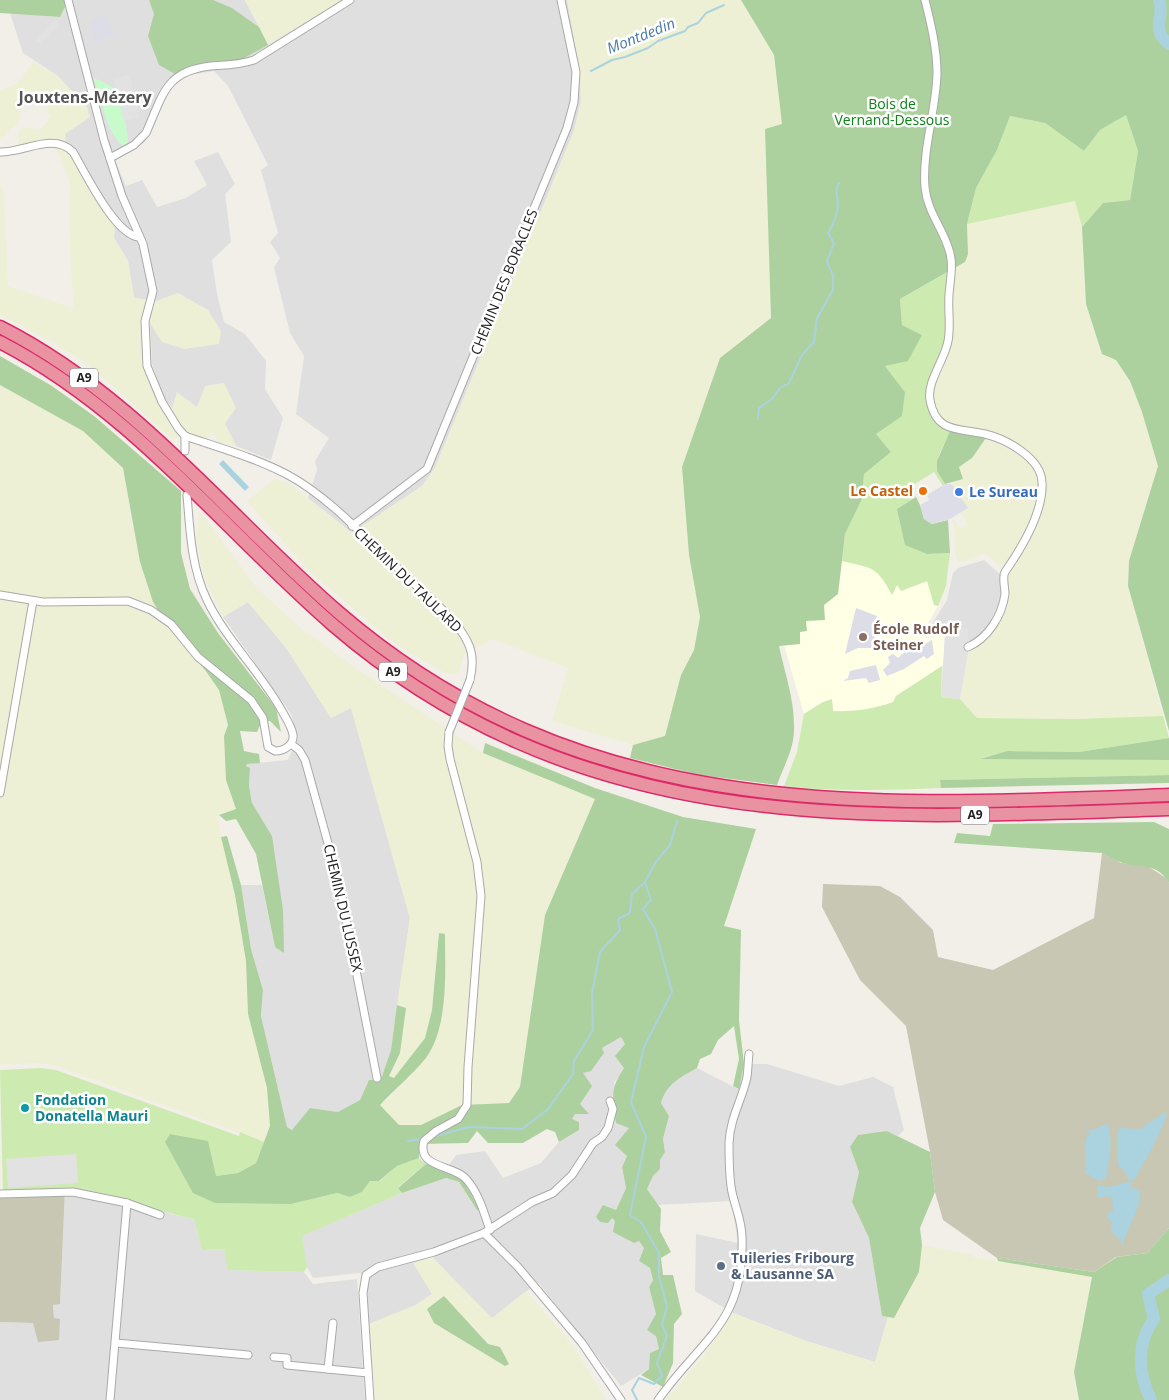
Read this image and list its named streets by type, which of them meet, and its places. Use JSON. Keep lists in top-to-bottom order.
{
  "streets": {
    "highway": ["A9"],
    "street": ["CHEMIN DES BORACLES", "CHEMIN DU TAULARD", "CHEMIN DU LUSSEX"]
  },
  "crossings": [
    ["CHEMIN DES BORACLES", "CHEMIN DU TAULARD"]
  ],
  "districts": ["Jouxtens-Mézery"],
  "water": ["Montdedin"],
  "parks": ["Bois de Vernand-Dessous"],
  "places": [
    "Le Castel",
    "Le Sureau",
    "École Rudolf Steiner",
    "Fondation Donatella Mauri",
    "Tuileries Fribourg & Lausanne SA"
  ]
}
